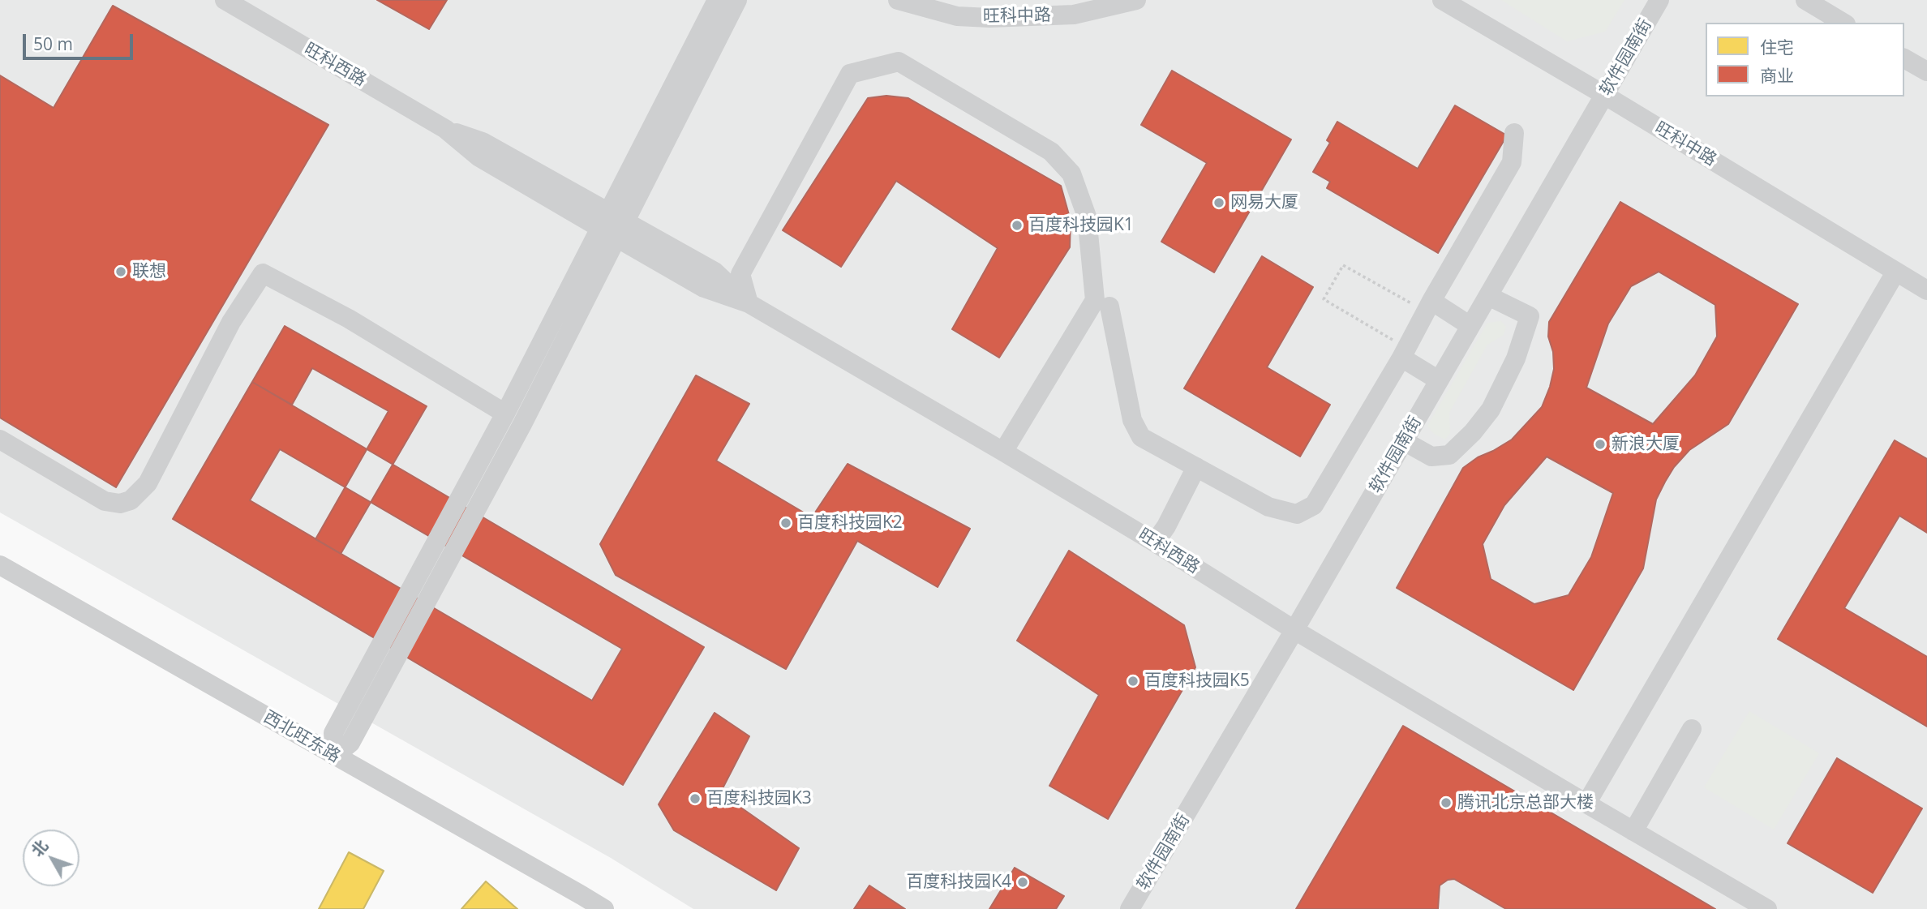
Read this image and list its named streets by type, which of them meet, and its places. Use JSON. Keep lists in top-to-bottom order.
{
  "streets": {
    "street": [
      "旺科中路",
      "软件园南街",
      "旺科西路",
      "西北旺东路"
    ]
  },
  "crossings": [
    ["旺科中路", "软件园南街"],
    ["软件园南街", "旺科西路"]
  ],
  "places": [
    "网易大厦",
    "百度科技园K1",
    "联想",
    "新浪大厦",
    "百度科技园K2",
    "百度科技园K5",
    "百度科技园K3",
    "腾讯北京总部大楼",
    "百度科技园K4"
  ],
  "legend": ["住宅", "商业"],
  "scale_bar": "50 m",
  "north": "top left"
}
